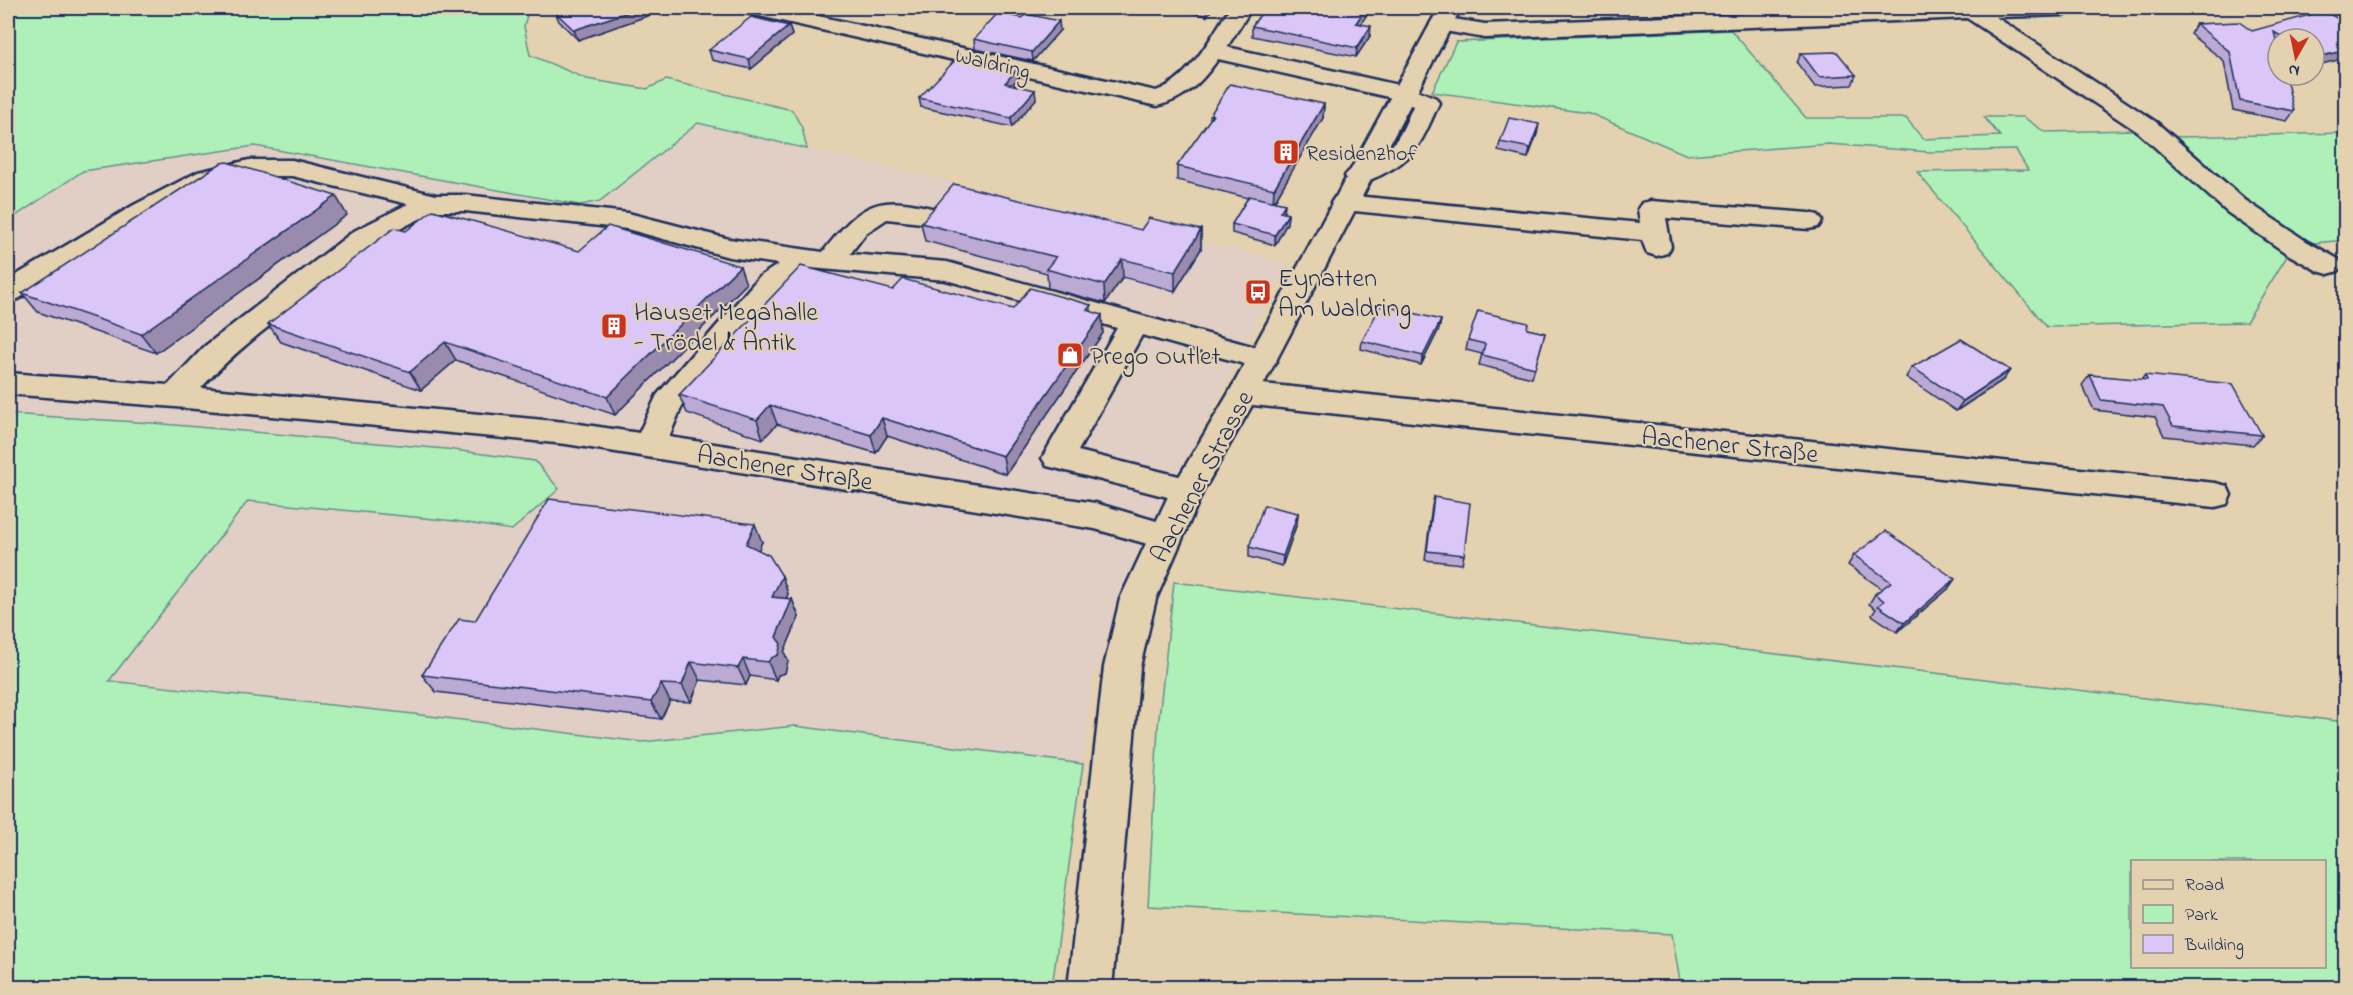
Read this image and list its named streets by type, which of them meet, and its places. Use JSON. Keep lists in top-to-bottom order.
{
  "streets": {
    "street": ["Waldring", "Aachener Straße", "Aachener Strasse"]
  },
  "crossings": [
    ["Aachener Straße", "Aachener Strasse"]
  ],
  "places": {
    "building": ["Residenzhof", "Hauset Megahalle - Trödel & Antik"],
    "bus stop": ["Eynatten Am Waldring"],
    "shop": ["Prego Outlet"]
  },
  "legend": ["Road", "Park", "Building"],
  "north": "bottom"
}
